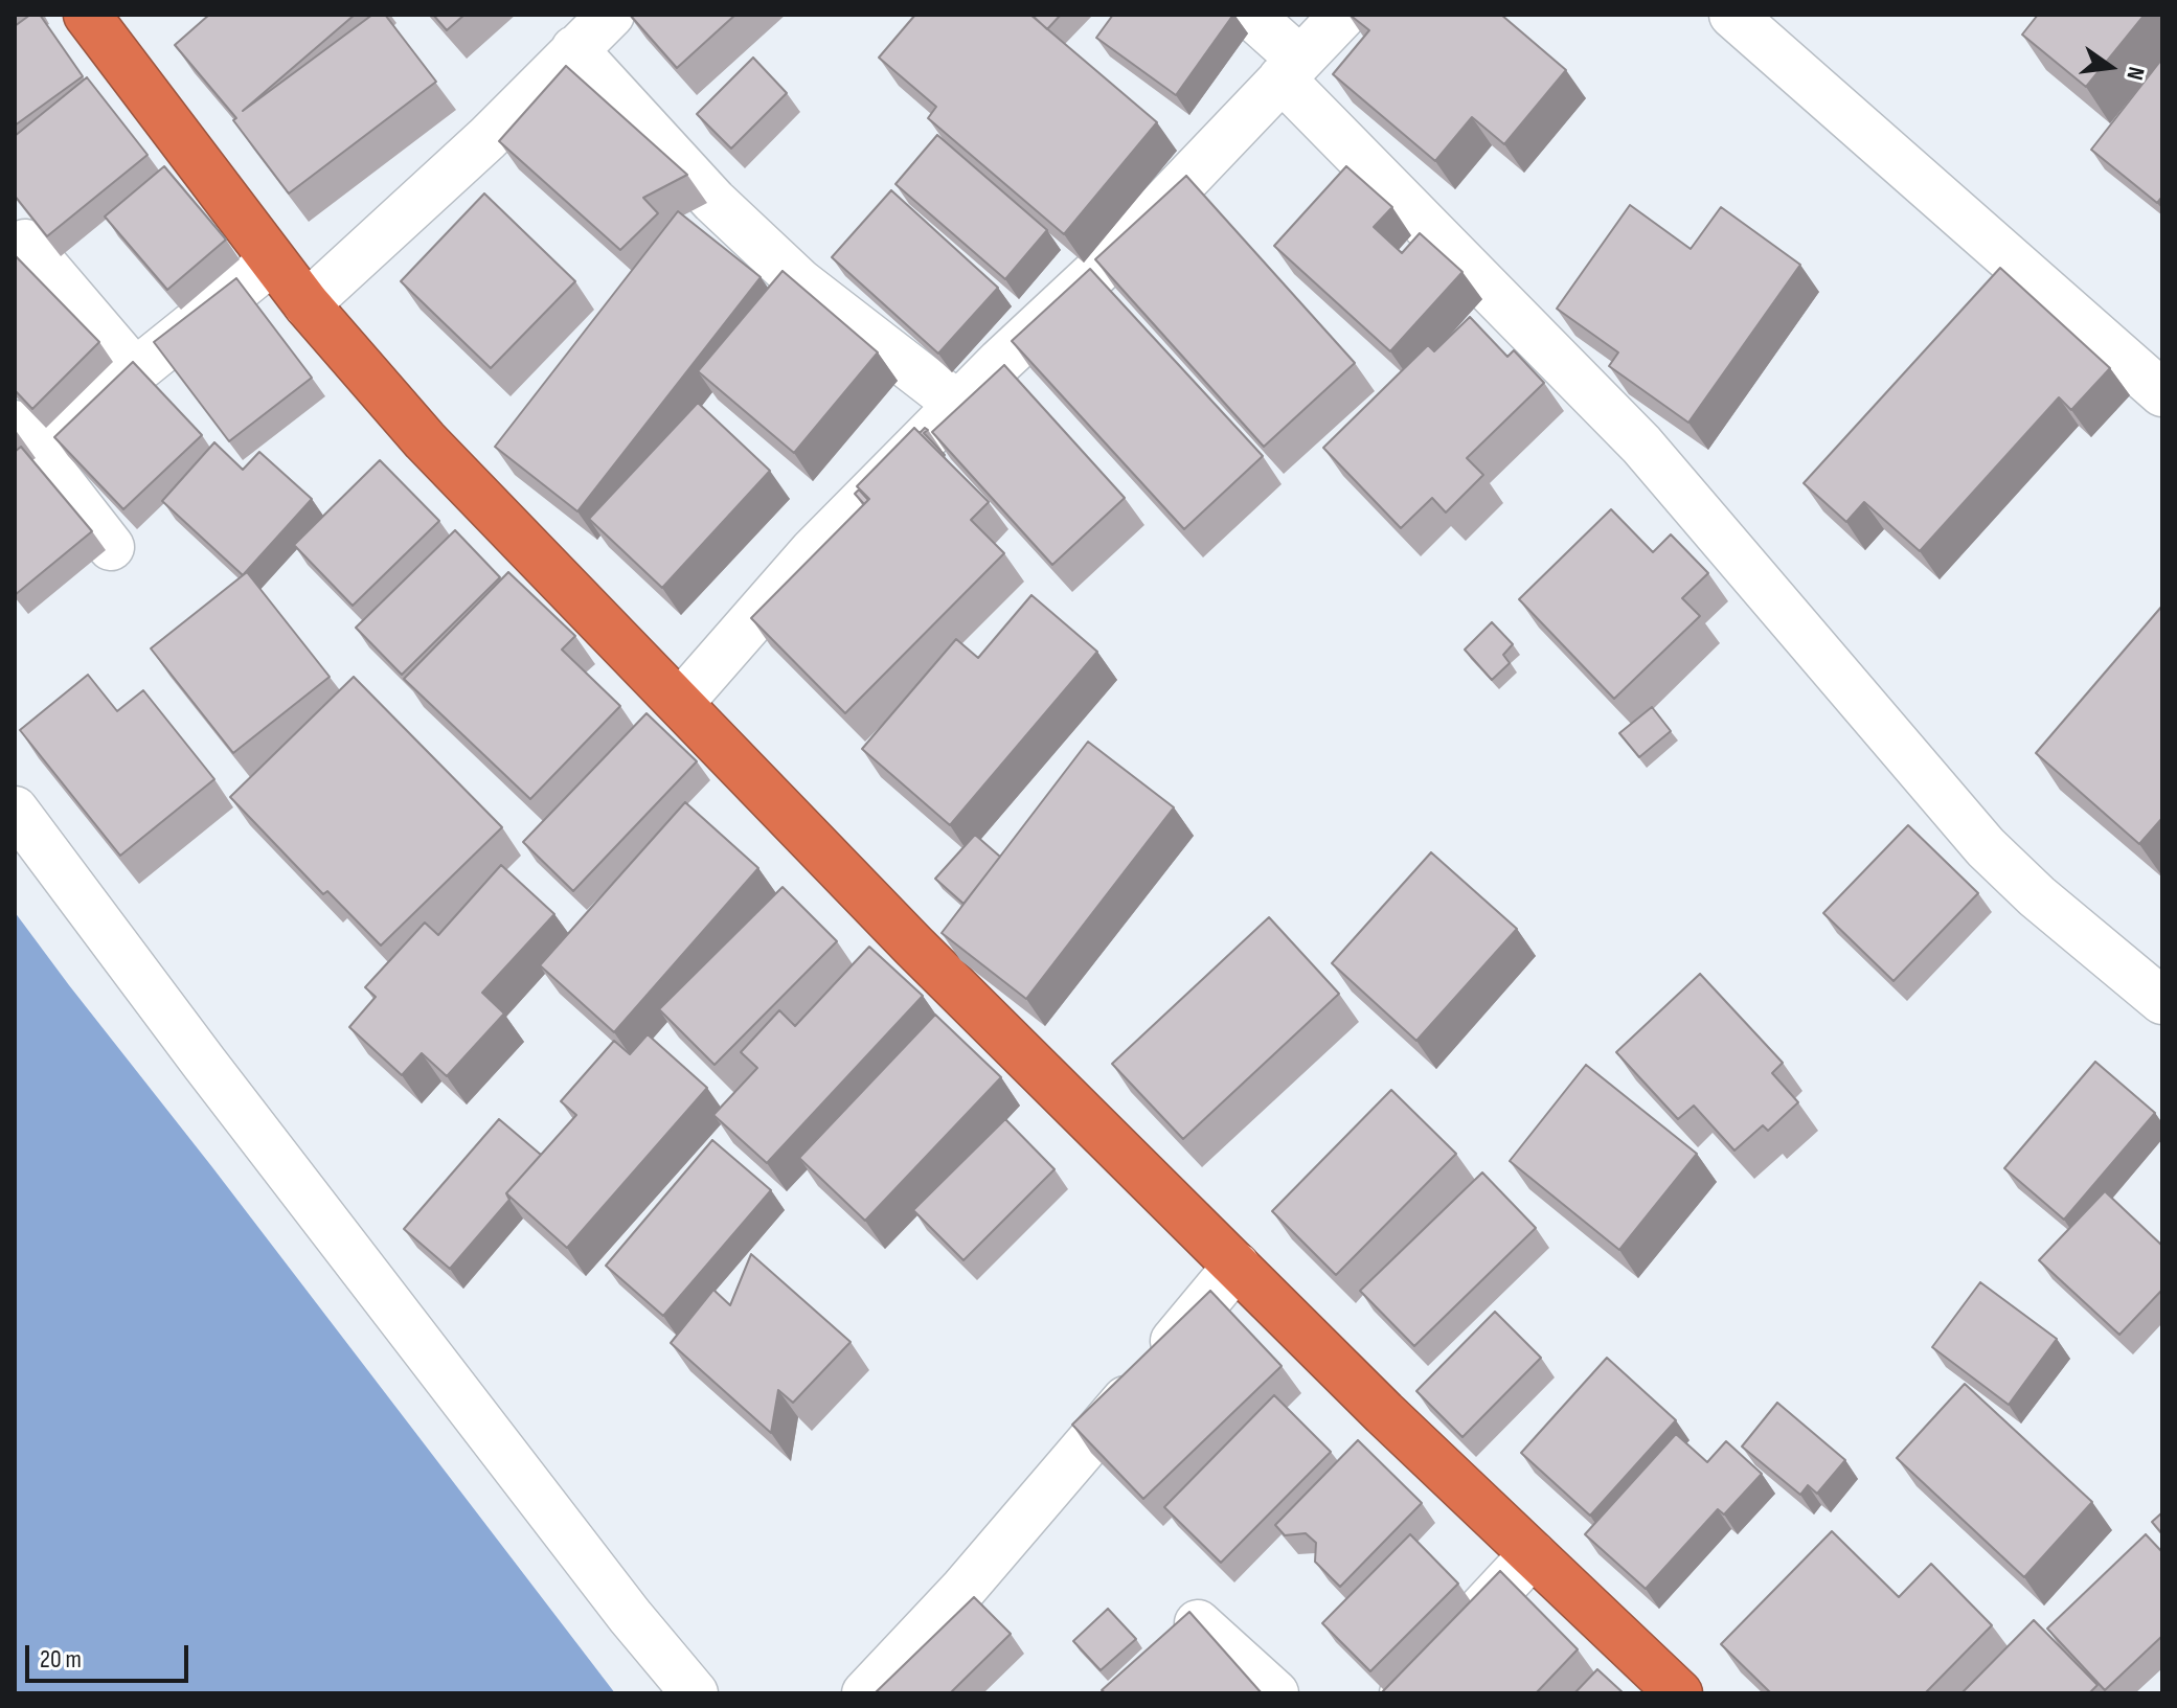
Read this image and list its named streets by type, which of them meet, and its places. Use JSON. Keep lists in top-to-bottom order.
{
  "scale_bar": "20 m",
  "north": "right"
}
